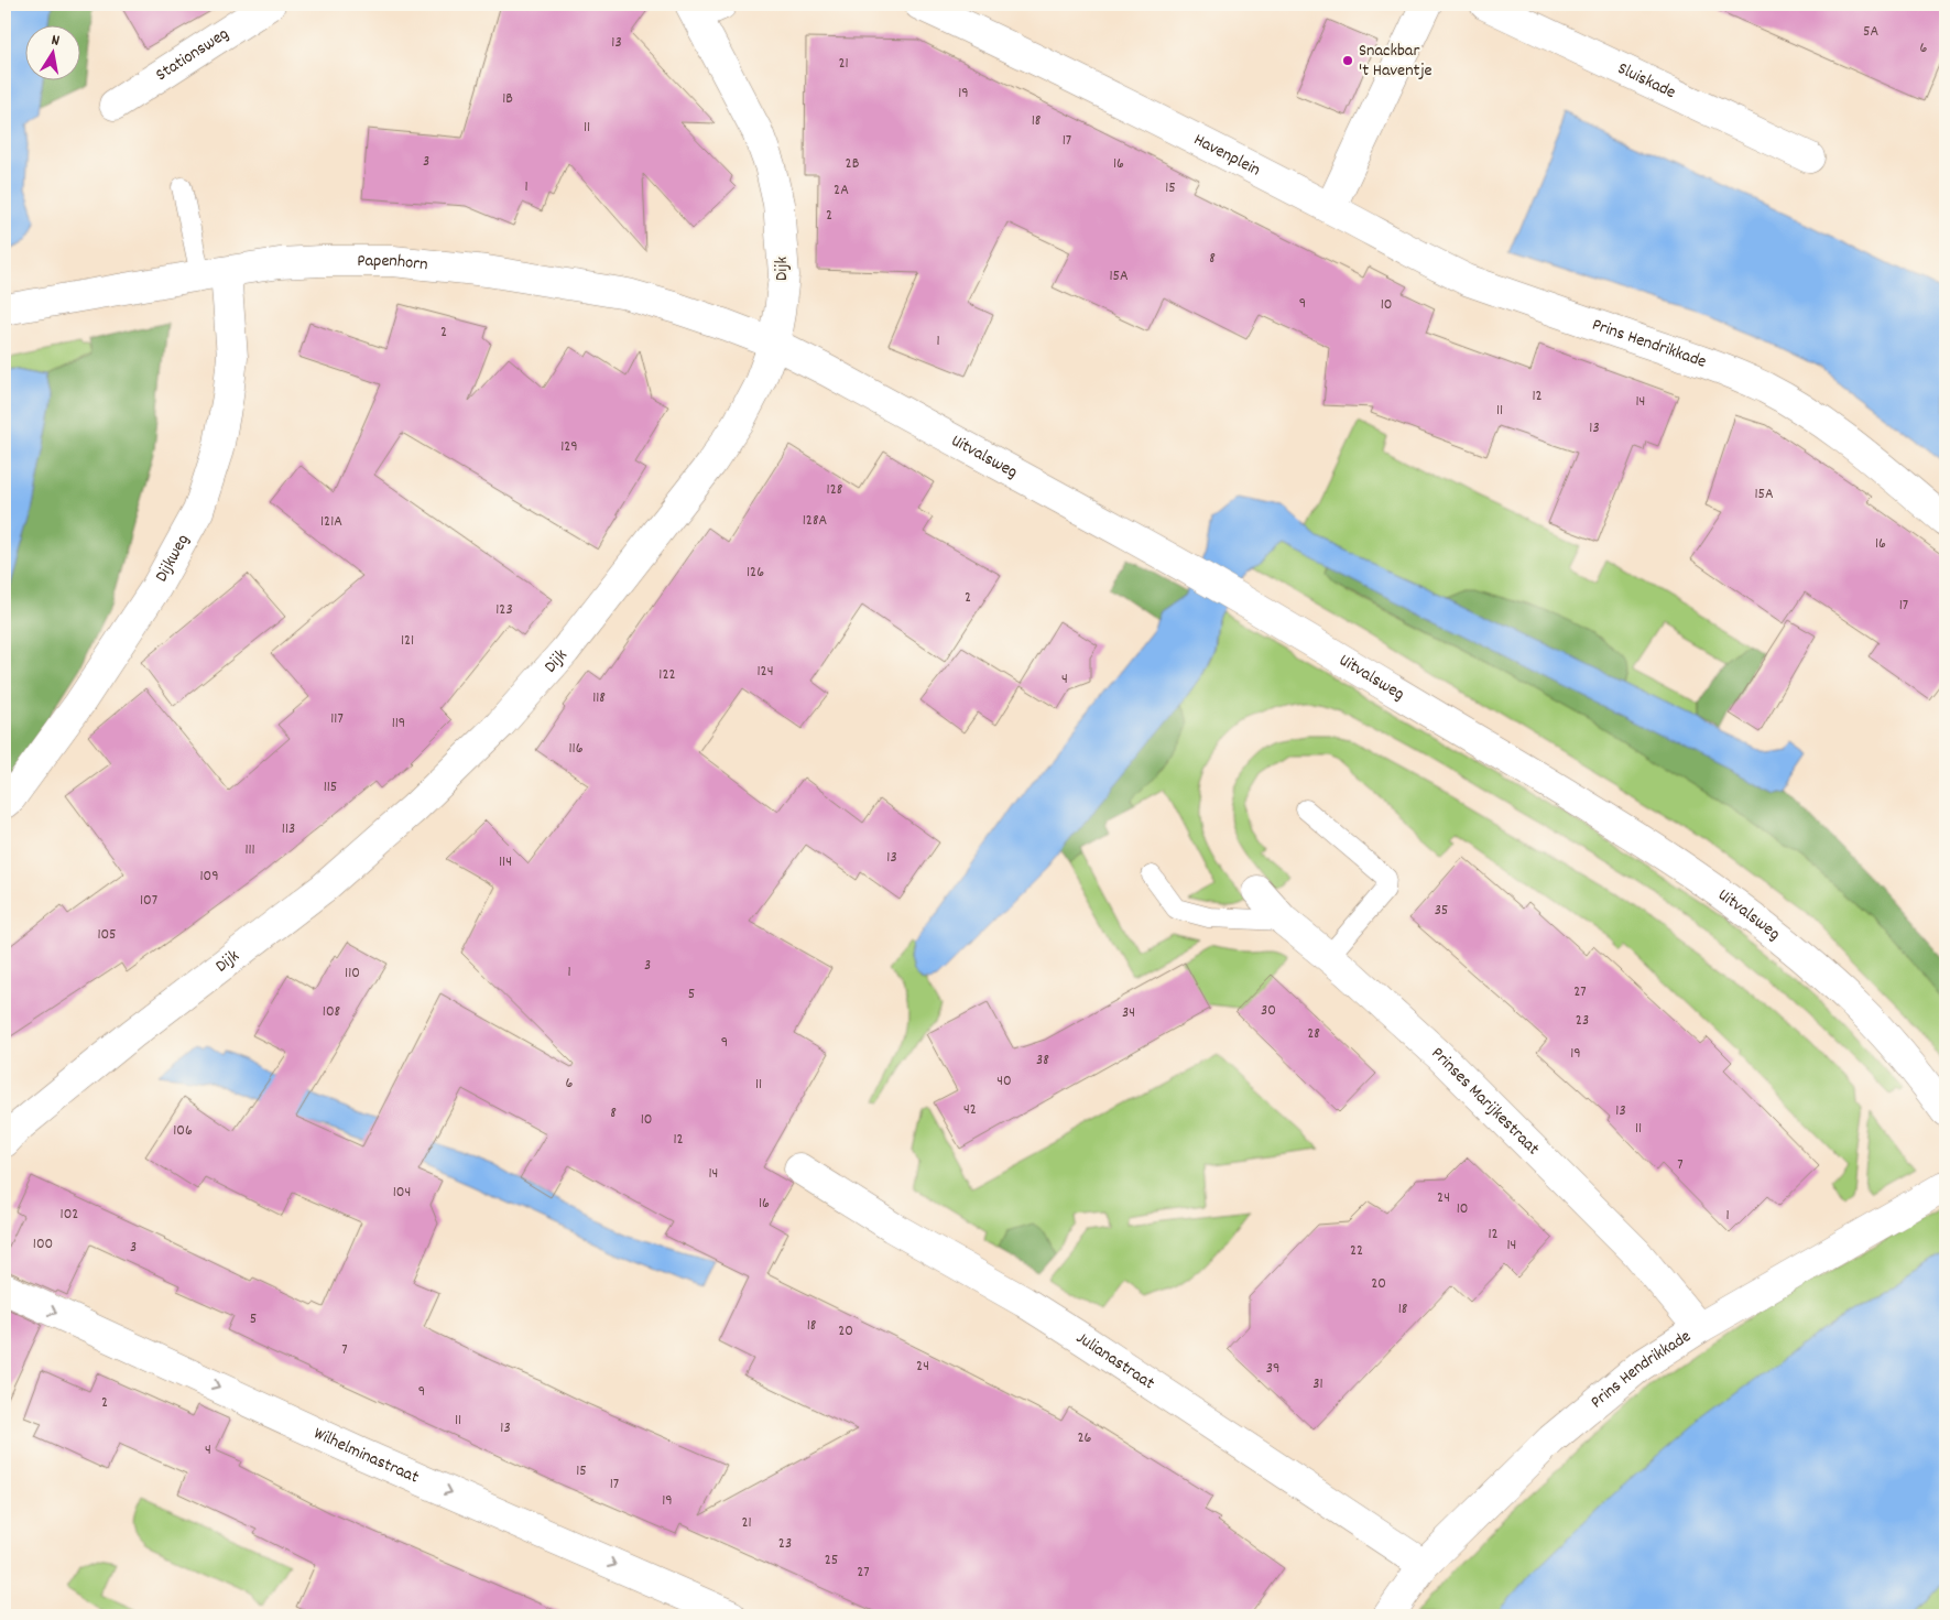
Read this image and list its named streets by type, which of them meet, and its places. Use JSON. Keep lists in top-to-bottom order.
{
  "streets": {
    "street": [
      "Stationsweg",
      "Sluiskade",
      "Havenplein",
      "Papenhorn",
      "Dijk",
      "Prins Hendrikkade",
      "Uitvalsweg",
      "Dijkweg",
      "Prinses Marijkestraat",
      "Julianastraat",
      "Wilhelminastraat"
    ]
  },
  "crossings": [
    ["Havenplein", "Prins Hendrikkade"],
    ["Papenhorn", "Dijk"],
    ["Papenhorn", "Uitvalsweg"],
    ["Papenhorn", "Dijkweg"],
    ["Dijk", "Uitvalsweg"],
    ["Prins Hendrikkade", "Prinses Marijkestraat"],
    ["Prins Hendrikkade", "Julianastraat"]
  ],
  "one_way": ["Wilhelminastraat"],
  "places": ["Snackbar 't Haventje"],
  "house_numbers": [
    "5A",
    "13",
    "6",
    "21",
    "19",
    "1B",
    "18",
    "11",
    "17",
    "3",
    "2B",
    "16",
    "1",
    "15",
    "2A",
    "2",
    "8",
    "15A",
    "9",
    "10",
    "2",
    "1",
    "12",
    "14",
    "11",
    "13",
    "129",
    "128",
    "15A",
    "128A",
    "121A",
    "16",
    "126",
    "2",
    "17",
    "123",
    "121",
    "124",
    "122",
    "4",
    "118",
    "117",
    "119",
    "116",
    "115",
    "113",
    "111",
    "13",
    "114",
    "109",
    "107",
    "35",
    "105",
    "3",
    "1",
    "110",
    "27",
    "5",
    "30",
    "108",
    "34",
    "23",
    "28",
    "9",
    "19",
    "38",
    "40",
    "6",
    "11",
    "42",
    "13",
    "8",
    "10",
    "11",
    "106",
    "12",
    "7",
    "14",
    "104",
    "24",
    "16",
    "10",
    "102",
    "1",
    "12",
    "100",
    "14",
    "3",
    "22",
    "20",
    "18",
    "5",
    "18",
    "20",
    "7",
    "24",
    "39",
    "31",
    "9",
    "2",
    "11",
    "13",
    "26",
    "4",
    "15",
    "17",
    "19",
    "21",
    "23",
    "25",
    "27"
  ],
  "north": "top"
}
